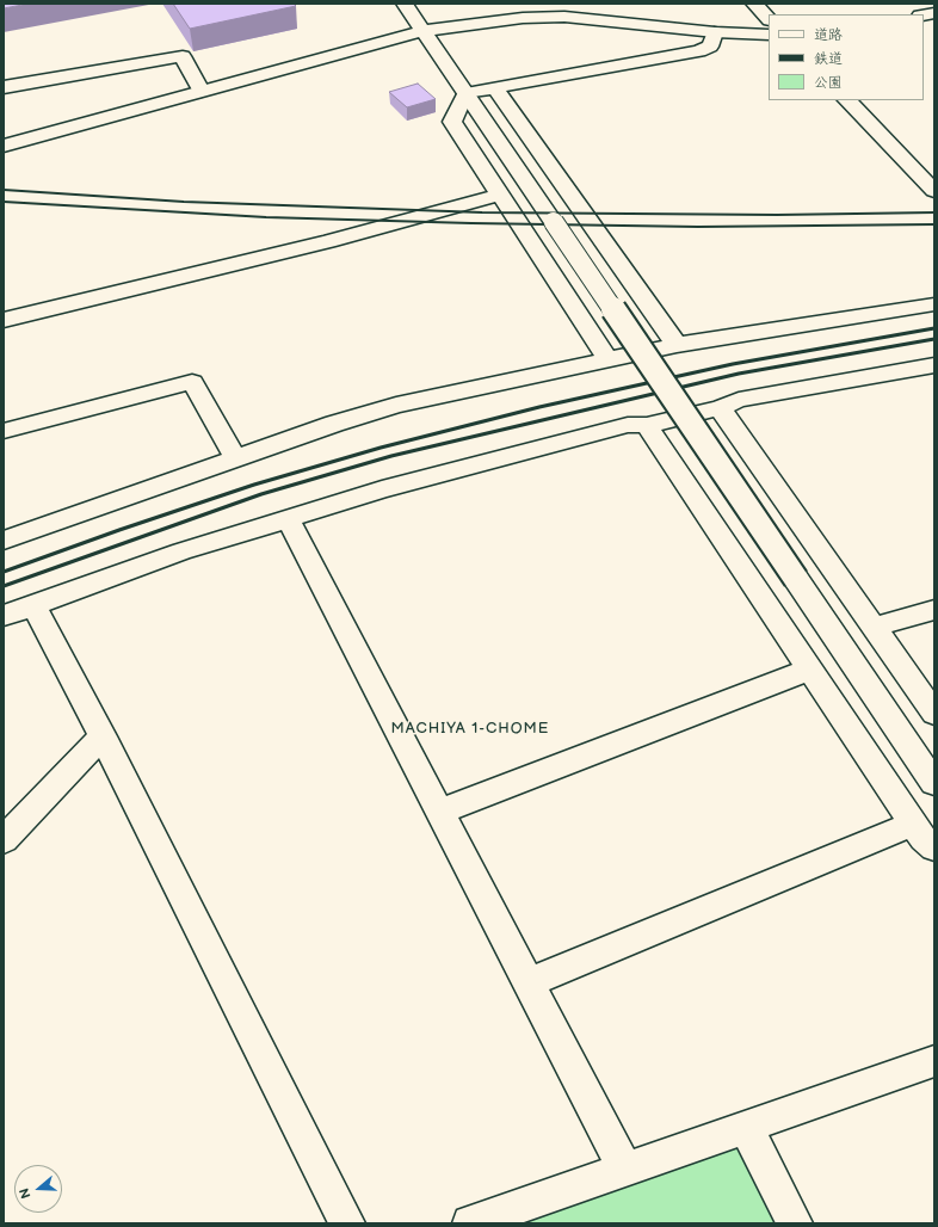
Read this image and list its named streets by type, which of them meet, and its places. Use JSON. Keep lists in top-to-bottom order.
{
  "districts": ["MACHIYA 1-CHOME"],
  "legend": ["道路", "鉄道", "公園"],
  "north": "left"
}
